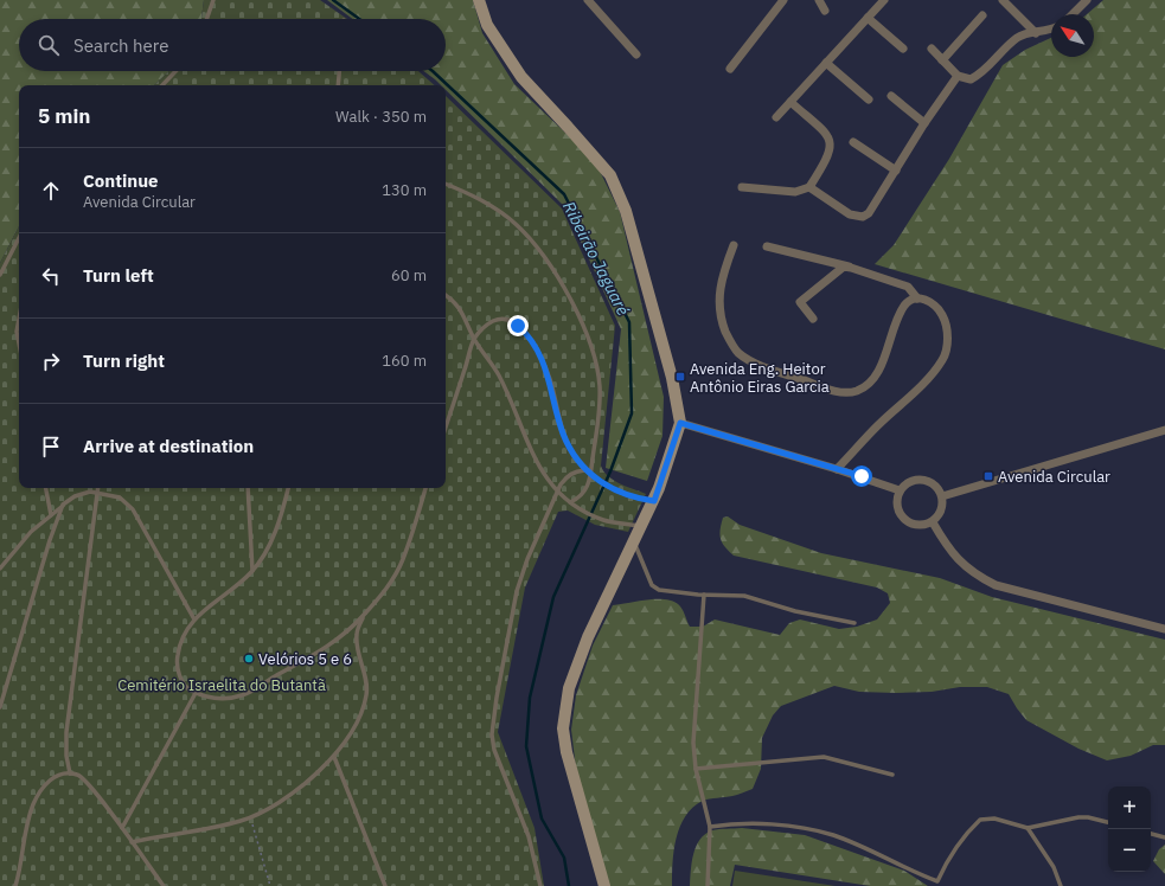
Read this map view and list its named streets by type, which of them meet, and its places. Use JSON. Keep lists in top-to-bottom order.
{
  "water": ["Ribeirão Jaguaré"],
  "parks": ["Cemitério Israelita do Butantã"],
  "places": {
    "transit": ["Avenida Eng. Heitor Antônio Eiras Garcia", "Avenida Circular"],
    "other": ["Velórios 5 e 6"]
  },
  "north": "top left",
  "page": {
    "search": "Search here",
    "heading": ["5 min", "Walk · 350 m"],
    "list": [
      ["Continue", "Avenida Circular", "130 m"],
      ["Turn left", "60 m"],
      ["Turn right", "160 m"],
      "Arrive at destination"
    ],
    "map_buttons": ["+", "−"]
  }
}
